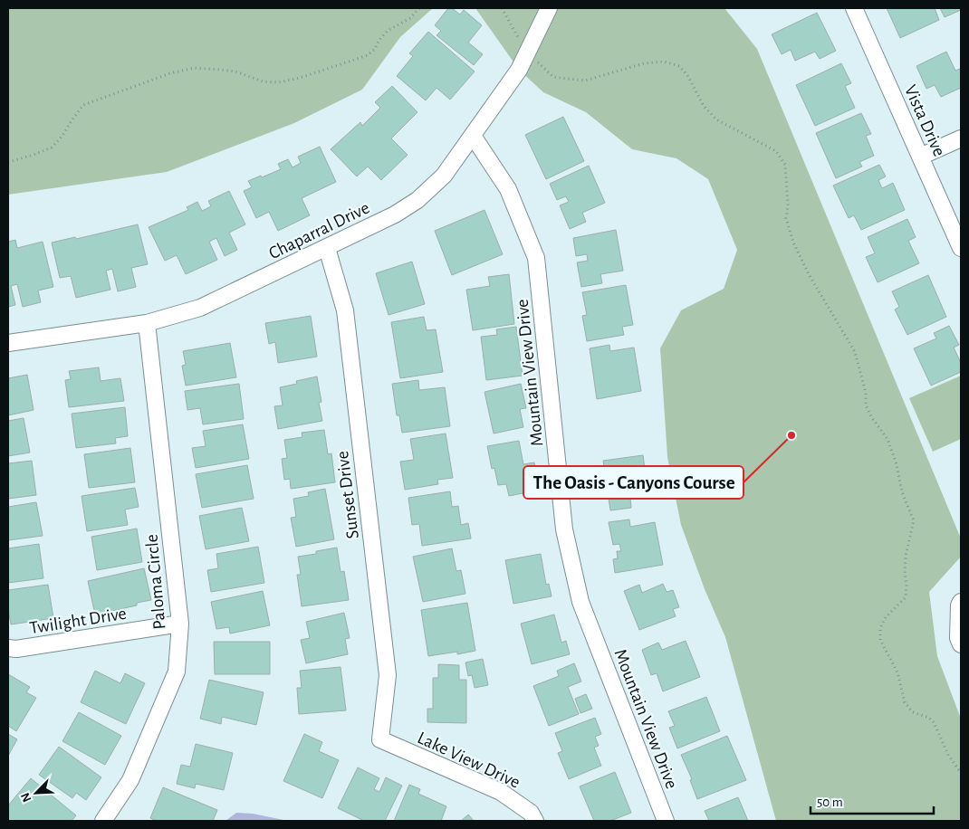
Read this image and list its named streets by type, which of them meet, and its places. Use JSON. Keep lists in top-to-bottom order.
{
  "streets": {
    "street": [
      "Vista Drive",
      "Chaparral Drive",
      "Mountain View Drive",
      "Sunset Drive",
      "Paloma Circle",
      "Twilight Drive",
      "Lake View Drive"
    ]
  },
  "crossings": [
    ["Chaparral Drive", "Mountain View Drive"],
    ["Chaparral Drive", "Sunset Drive"],
    ["Chaparral Drive", "Paloma Circle"],
    ["Sunset Drive", "Lake View Drive"],
    ["Paloma Circle", "Twilight Drive"]
  ],
  "places": ["The Oasis - Canyons Course"],
  "scale_bar": "50 m",
  "north": "bottom left"
}
